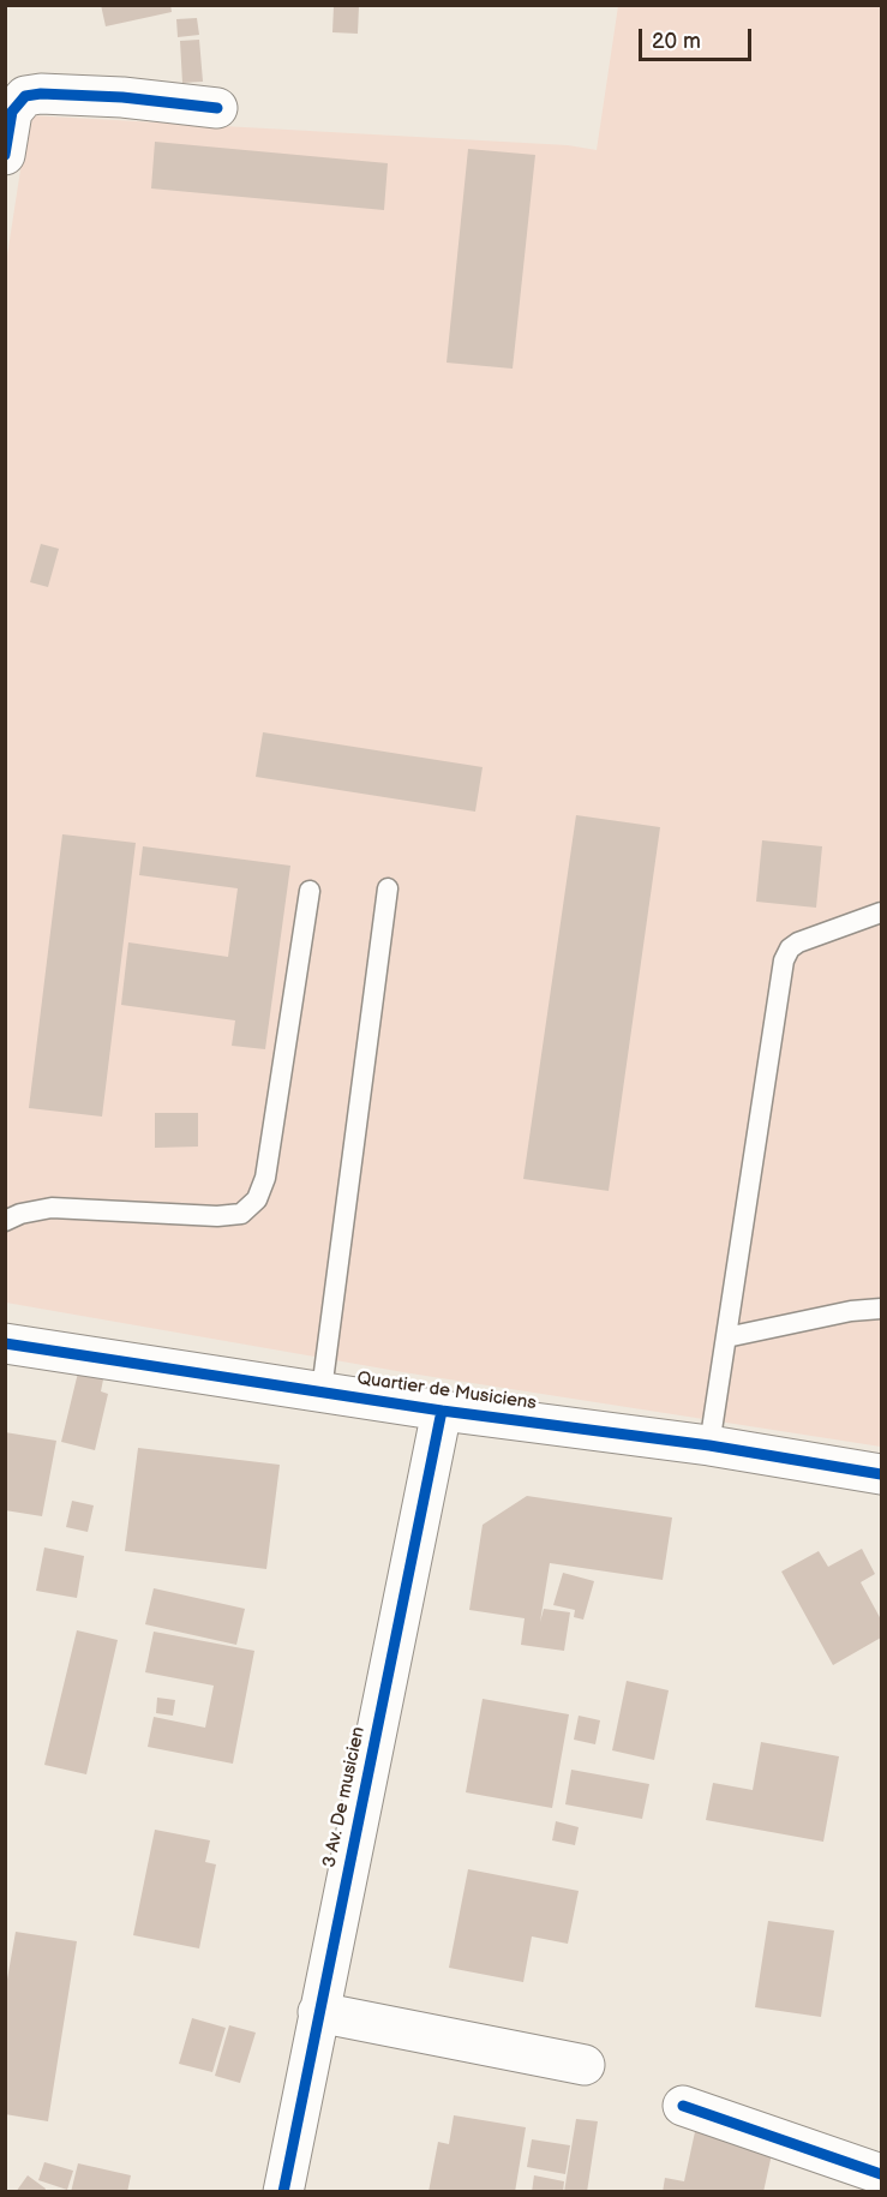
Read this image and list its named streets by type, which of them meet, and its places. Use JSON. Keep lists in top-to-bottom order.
{
  "streets": {
    "street": ["Quartier de Musiciens", "3 Av. De musicien"]
  },
  "crossings": [
    ["Quartier de Musiciens", "3 Av. De musicien"]
  ],
  "scale_bar": "20 m"
}
